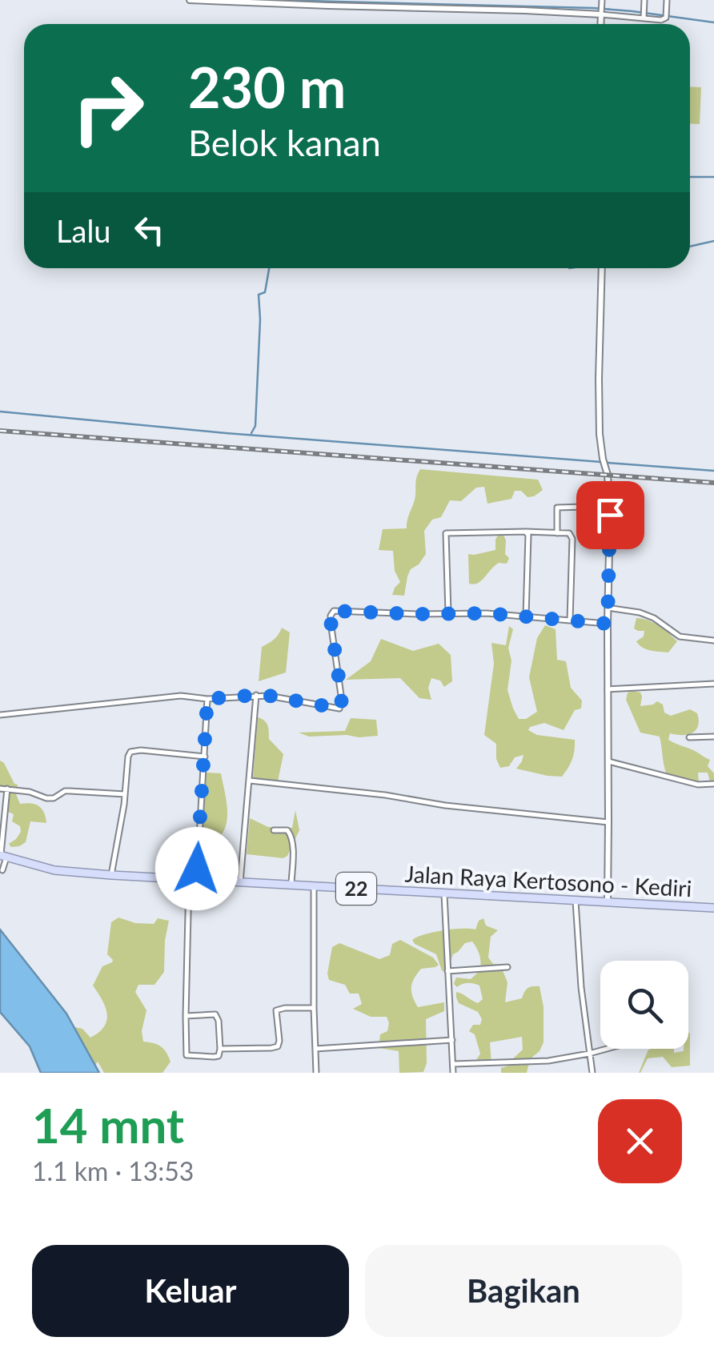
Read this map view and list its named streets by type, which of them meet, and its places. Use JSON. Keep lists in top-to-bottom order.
{
  "streets": {
    "highway": ["Jalan Raya Kertosono - Kediri", "22"]
  },
  "page": {
    "turn": ["230 m", "Belok kanan"],
    "then": "Lalu",
    "heading": ["14 mnt", "1.1 km · 13:53"],
    "buttons": ["Keluar", "Bagikan"]
  }
}
